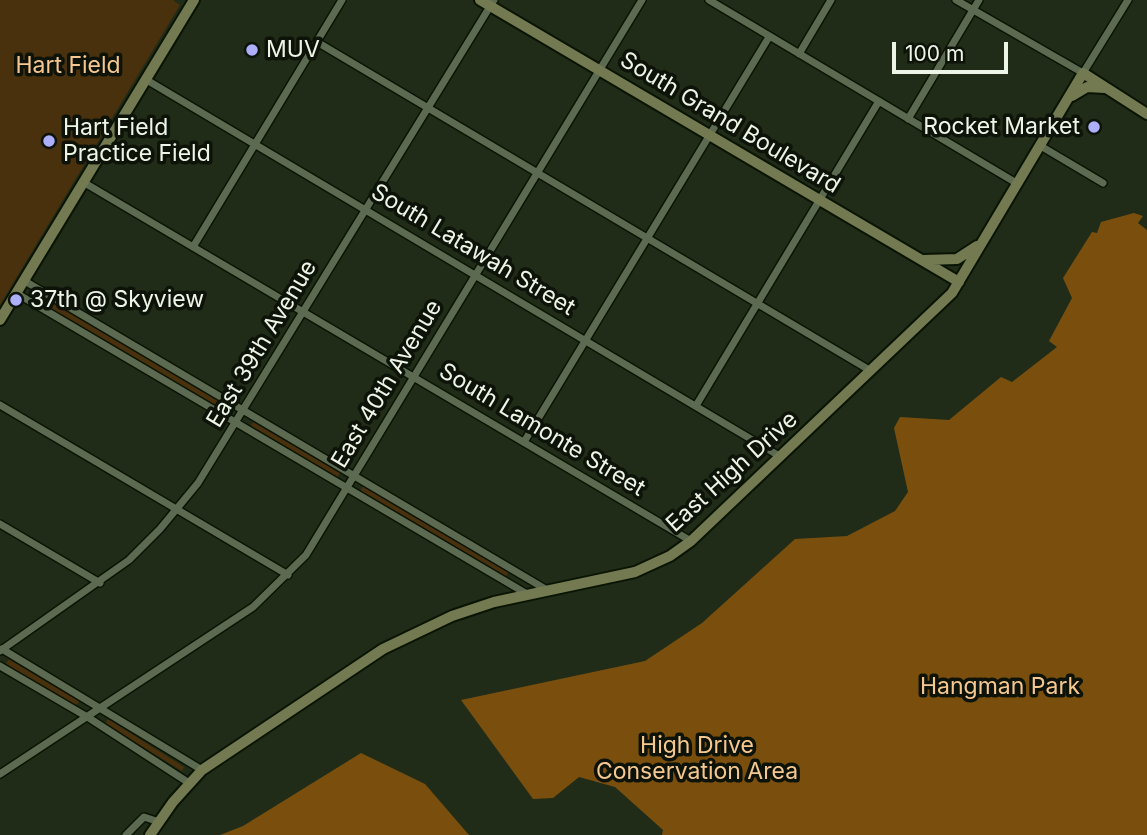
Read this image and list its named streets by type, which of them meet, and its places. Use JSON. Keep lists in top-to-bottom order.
{
  "streets": {
    "main road": ["South Grand Boulevard", "East High Drive"],
    "street": [
      "South Latawah Street",
      "East 39th Avenue",
      "East 40th Avenue",
      "South Lamonte Street"
    ]
  },
  "crossings": [
    ["South Grand Boulevard", "East 39th Avenue"],
    ["South Grand Boulevard", "East 40th Avenue"],
    ["South Grand Boulevard", "East High Drive"],
    ["South Latawah Street", "East 39th Avenue"],
    ["South Latawah Street", "East 40th Avenue"],
    ["South Latawah Street", "East High Drive"],
    ["East 39th Avenue", "South Lamonte Street"],
    ["East 40th Avenue", "South Lamonte Street"],
    ["South Lamonte Street", "East High Drive"]
  ],
  "parks": ["Hart Field", "Hangman Park", "High Drive Conservation Area"],
  "places": [
    "MUV",
    "Rocket Market",
    "Hart Field Practice Field",
    "37th @ Skyview"
  ],
  "scale_bar": "100 m"
}
